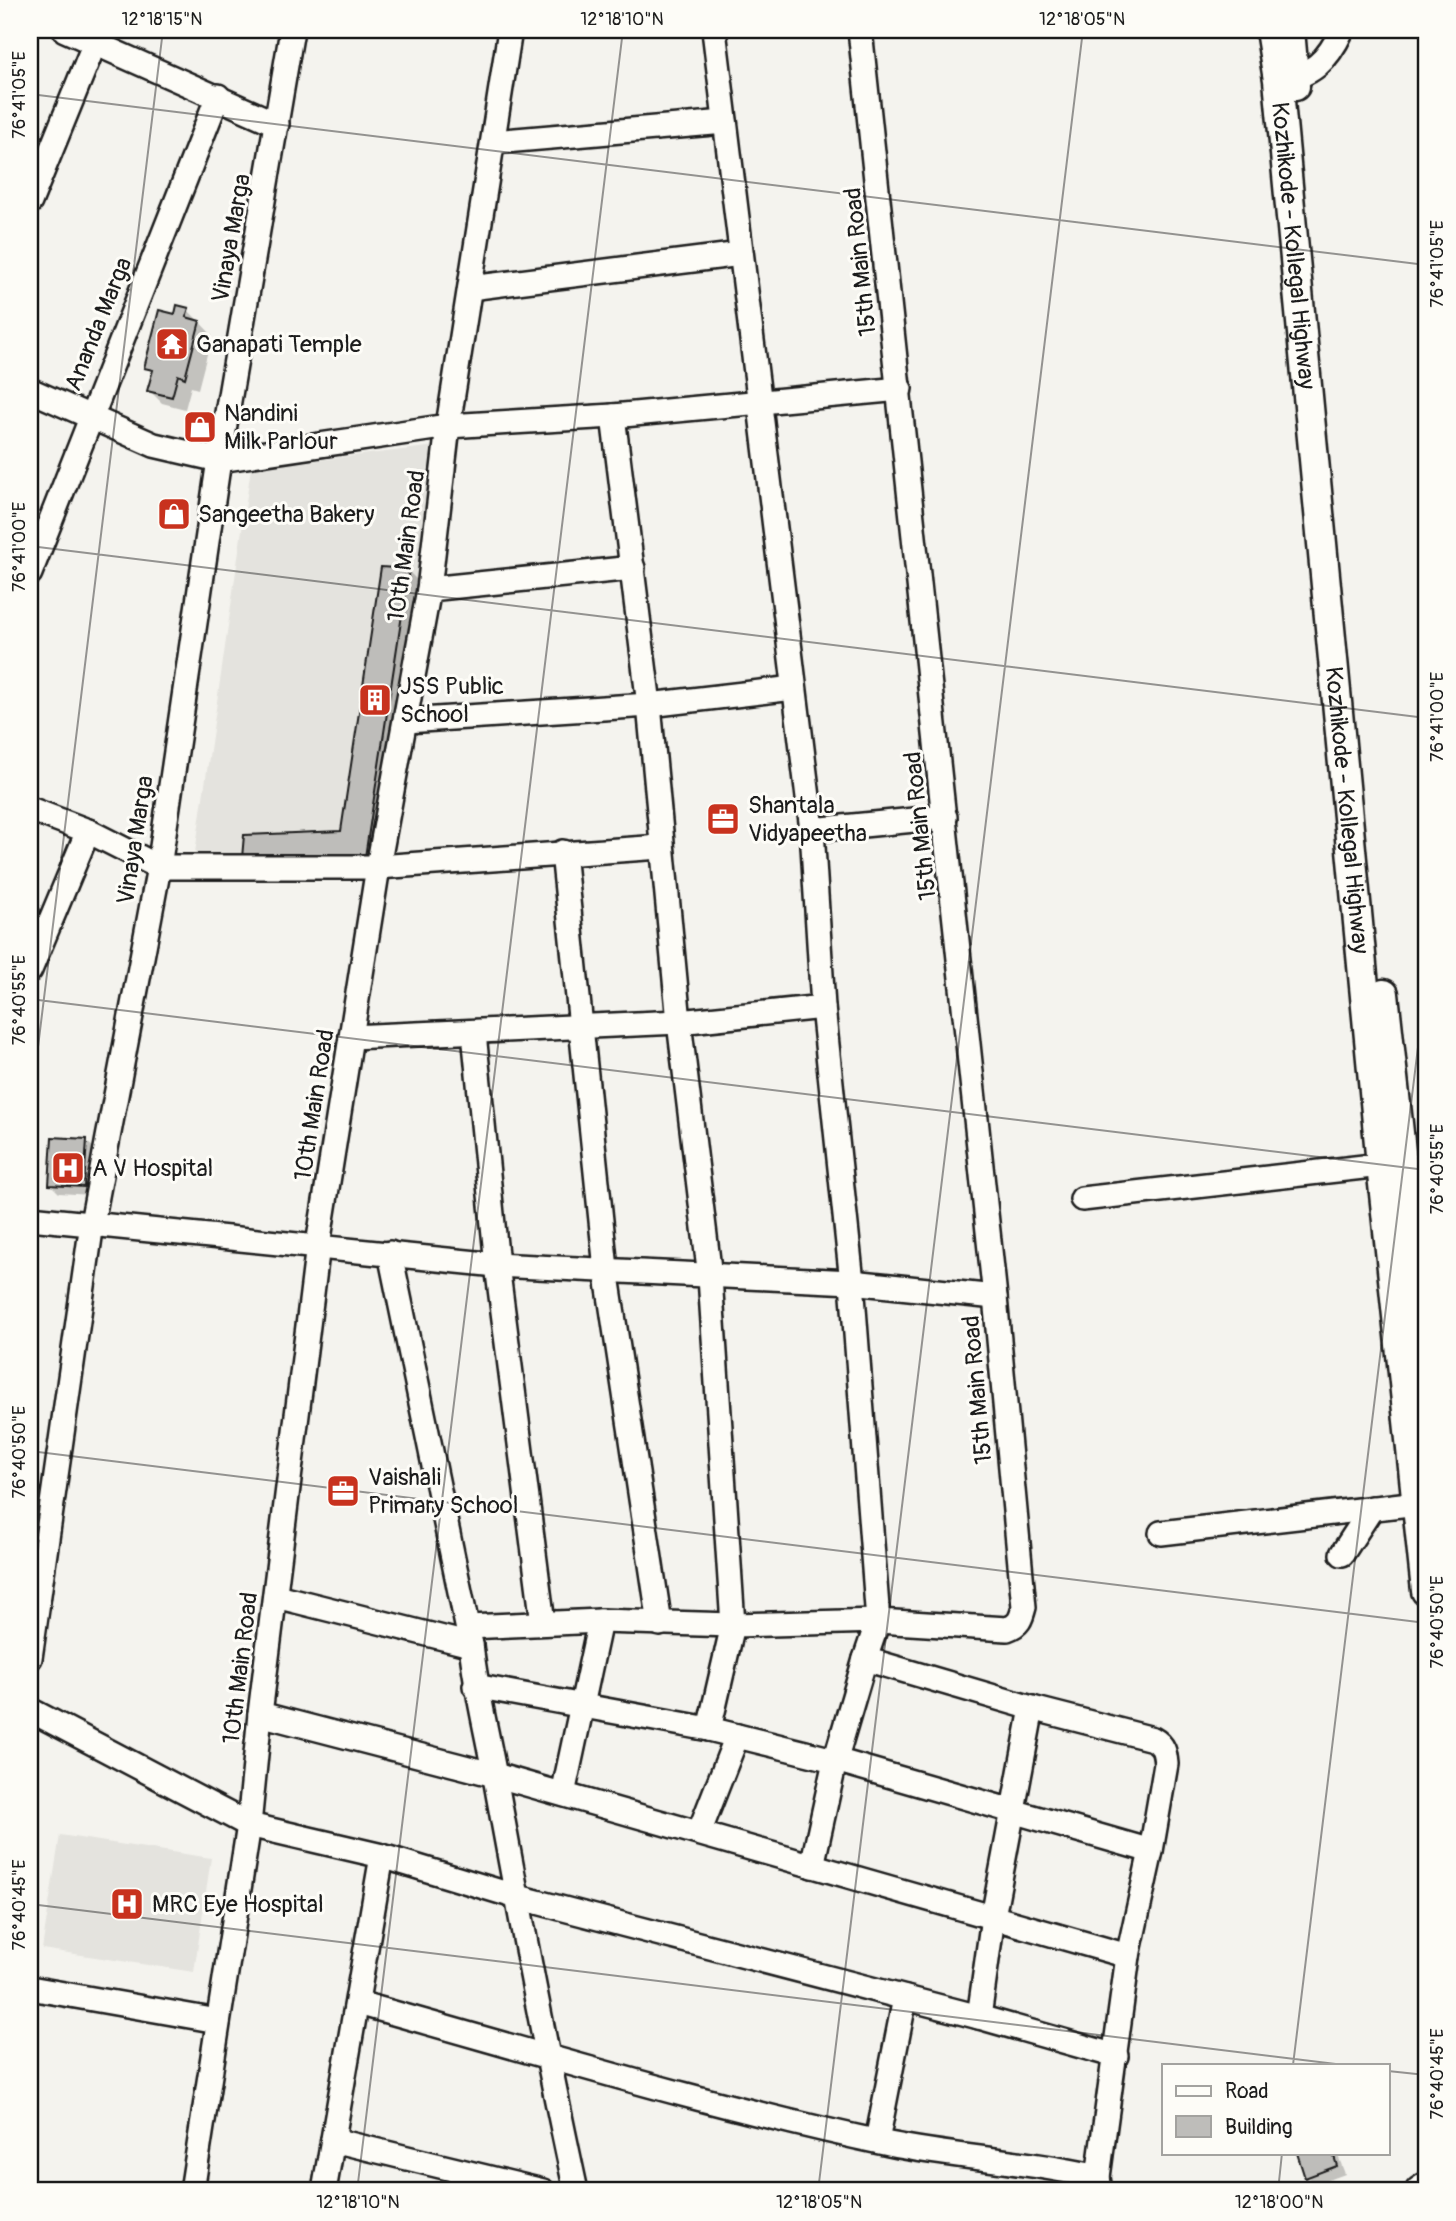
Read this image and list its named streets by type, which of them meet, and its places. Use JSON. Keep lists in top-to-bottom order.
{
  "streets": {
    "main road": ["Kozhikode - Kollegal Highway"],
    "street": [
      "Vinaya Marga",
      "15th Main Road",
      "Ananda Marga",
      "10th Main Road"
    ]
  },
  "places": {
    "temple": ["Ganapati Temple"],
    "shop": ["Nandini Milk Parlour", "Sangeetha Bakery"],
    "building": ["JSS Public School"],
    "office": ["Shantala Vidyapeetha", "Vaishali Primary School"],
    "hospital": ["A V Hospital", "MRC Eye Hospital"]
  },
  "legend": ["Road", "Building"],
  "coordinates": [
    "12°18'15\"N",
    "12°18'10\"N",
    "12°18'05\"N",
    "76°41'05\"E",
    "76°41'00\"E",
    "76°40'55\"E",
    "76°40'50\"E",
    "76°40'45\"E",
    "12°18'00\"N"
  ]
}
